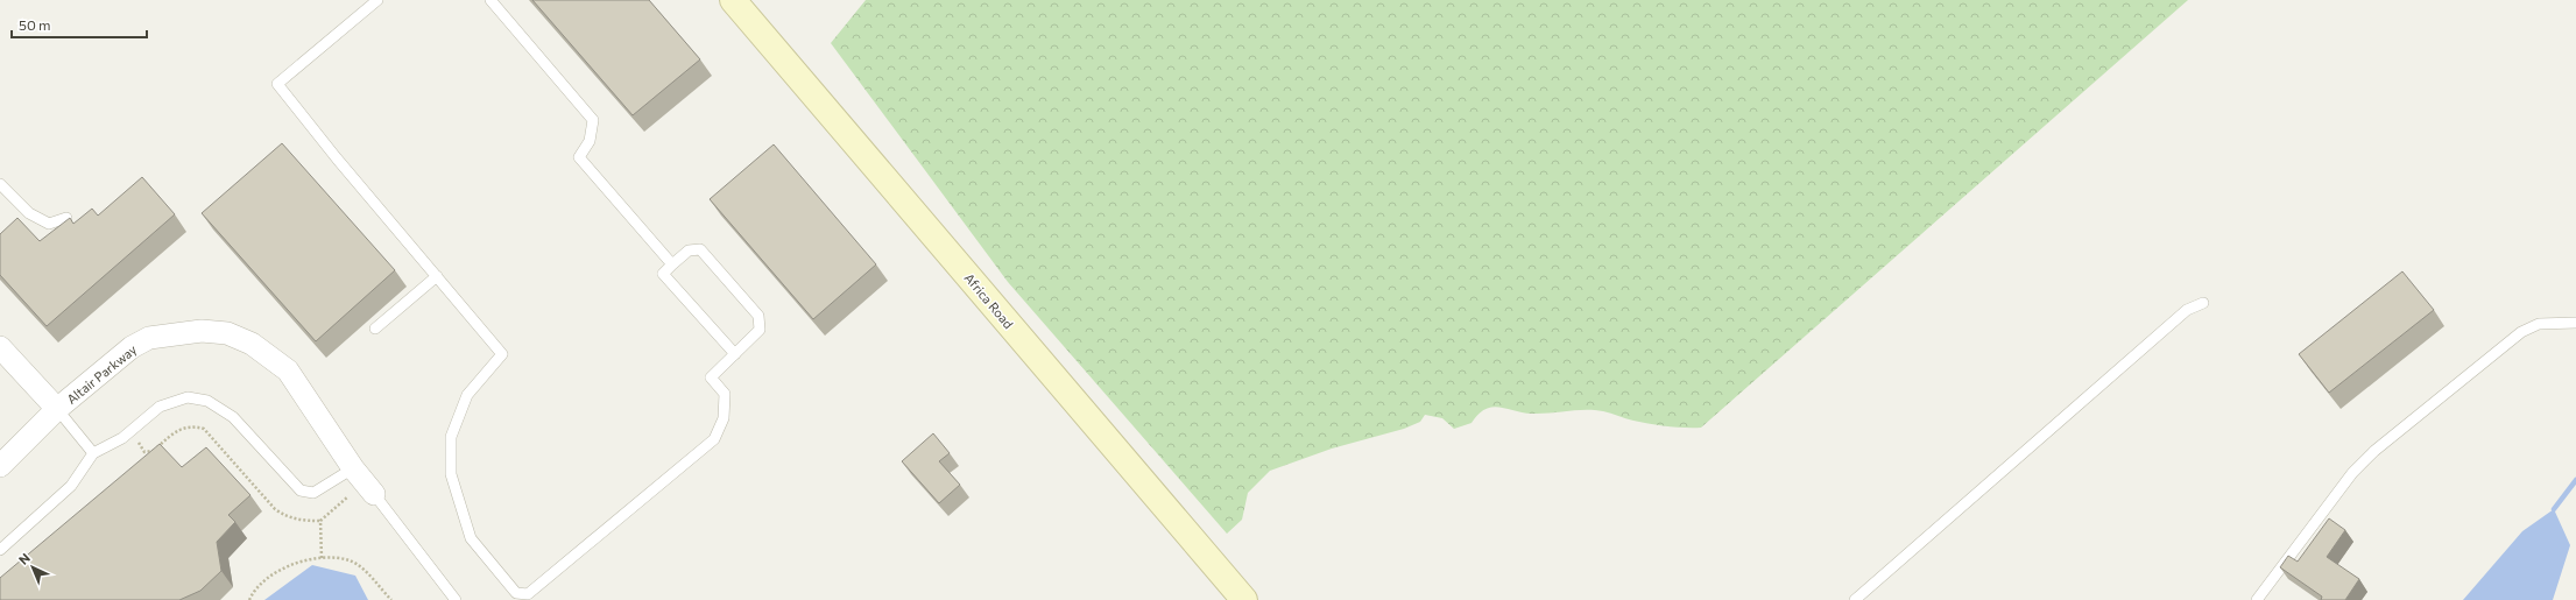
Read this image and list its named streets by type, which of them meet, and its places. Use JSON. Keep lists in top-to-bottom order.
{
  "streets": {
    "street": ["Africa Road", "Altair Parkway"]
  },
  "scale_bar": "50 m",
  "north": "top left"
}
